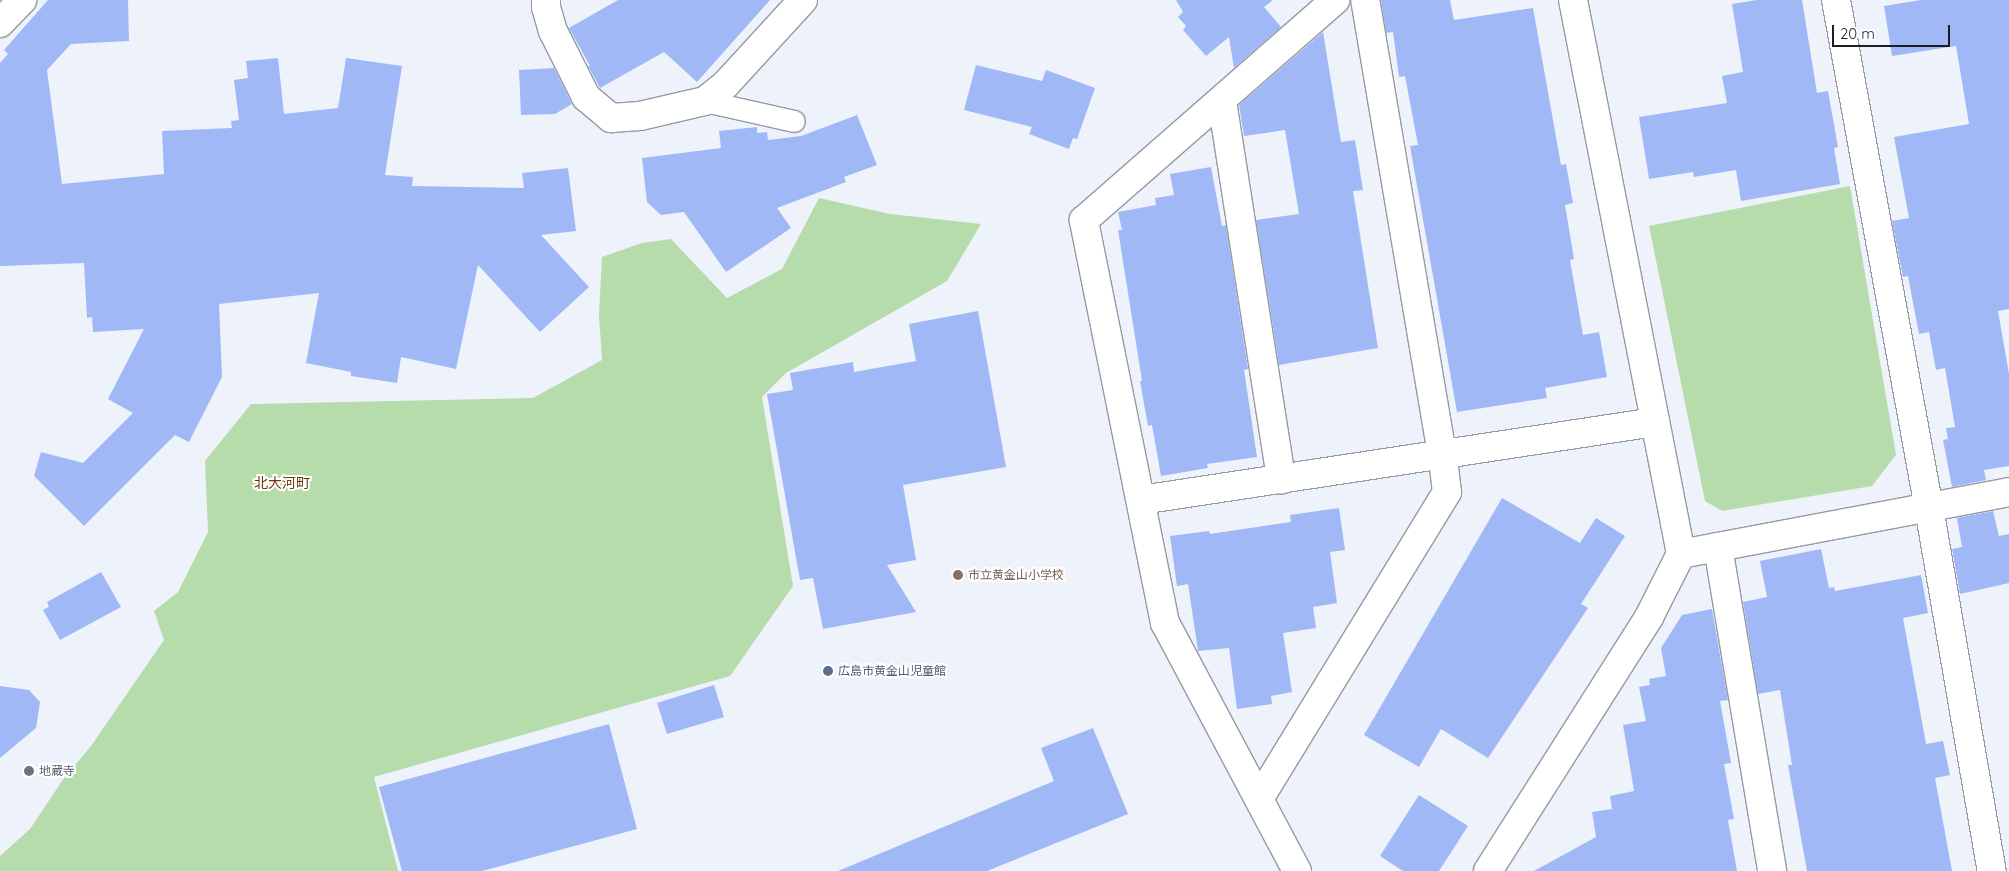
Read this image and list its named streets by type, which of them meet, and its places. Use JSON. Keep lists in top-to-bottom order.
{
  "districts": ["北大河町"],
  "places": ["市立黄金山小学校", "広島市黄金山児童館", "地蔵寺"],
  "scale_bar": "20 m"
}
